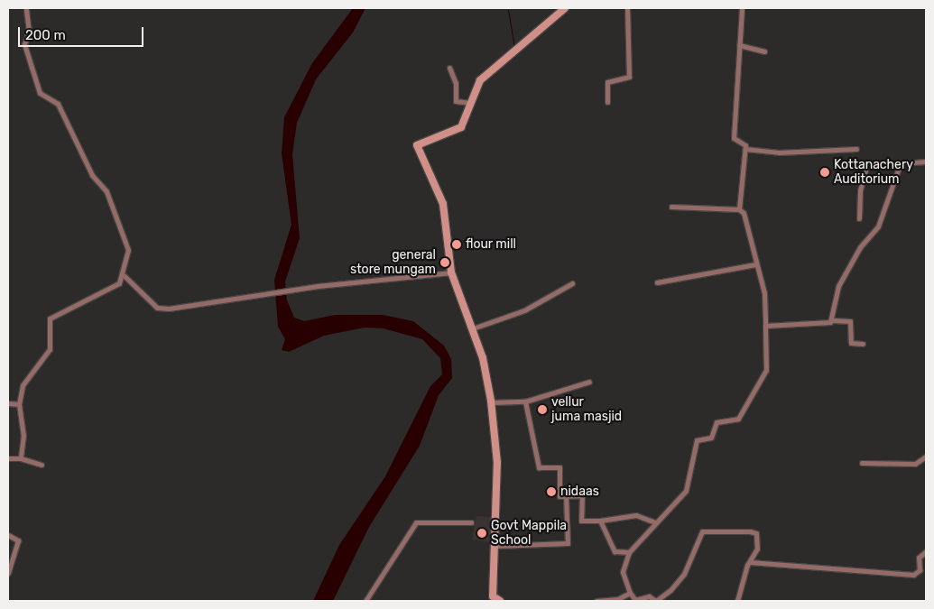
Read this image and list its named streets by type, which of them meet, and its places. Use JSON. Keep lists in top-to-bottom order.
{
  "places": [
    "Kottanachery Auditorium",
    "flour mill",
    "general store mungam",
    "vellur juma masjid",
    "nidaas",
    "Govt Mappila School"
  ],
  "scale_bar": "200 m"
}
